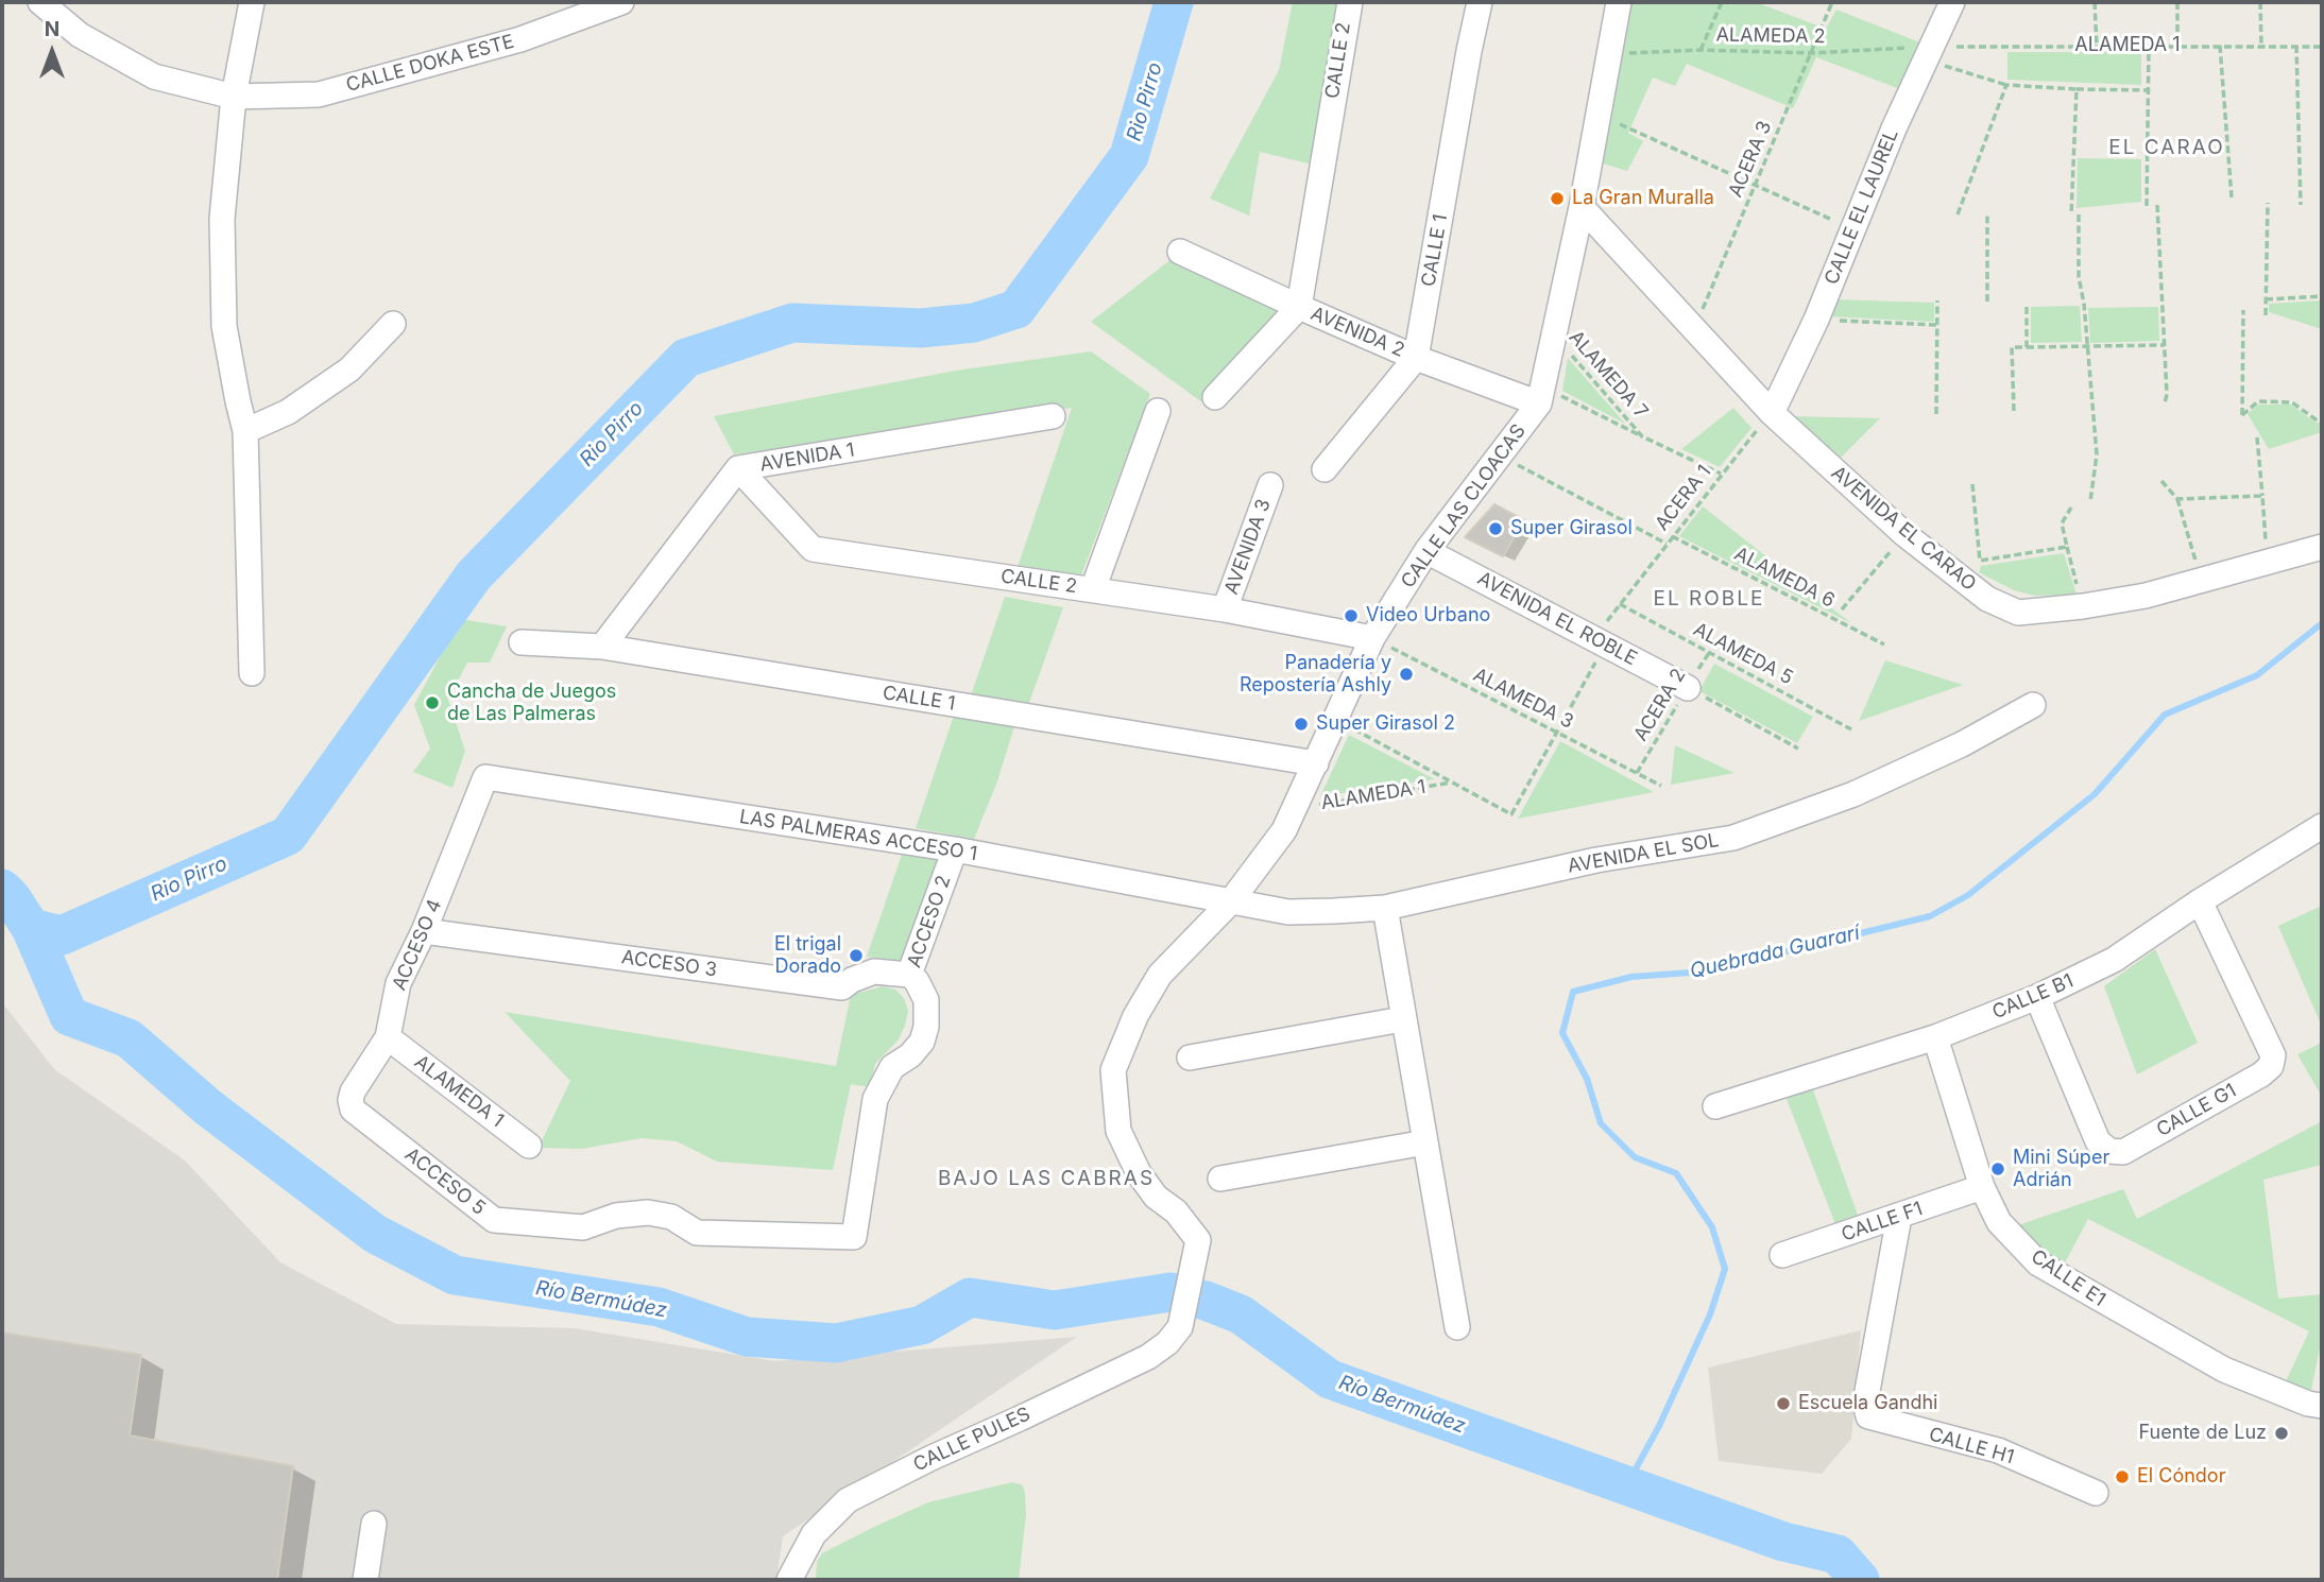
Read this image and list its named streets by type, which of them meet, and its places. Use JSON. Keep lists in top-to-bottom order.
{
  "streets": {
    "street": [
      "ALAMEDA 1",
      "CALLE 2",
      "CALLE DOKA ESTE",
      "CALLE EL LAUREL",
      "CALLE 1",
      "AVENIDA 2",
      "AVENIDA 1",
      "CALLE LAS CLOACAS",
      "AVENIDA EL CARAO",
      "AVENIDA 3",
      "AVENIDA EL ROBLE",
      "LAS PALMERAS ACCESO 1",
      "AVENIDA EL SOL",
      "ACCESO 2",
      "ACCESO 4",
      "ACCESO 3",
      "CALLE B1",
      "CALLE G1",
      "ACCESO 5",
      "CALLE F1",
      "CALLE E1",
      "CALLE PULES",
      "CALLE H1"
    ],
    "path": [
      "ALAMEDA 2",
      "ACERA 3",
      "ALAMEDA 7",
      "ACERA 1",
      "ALAMEDA 6",
      "ALAMEDA 5",
      "ALAMEDA 3",
      "ACERA 2"
    ]
  },
  "crossings": [
    ["ALAMEDA 2", "ALAMEDA 1"],
    ["ALAMEDA 2", "ACERA 3"],
    ["ALAMEDA 2", "CALLE EL LAUREL"],
    ["ALAMEDA 2", "CALLE LAS CLOACAS"],
    ["ALAMEDA 1", "CALLE EL LAUREL"],
    ["ALAMEDA 1", "ACERA 1"],
    ["ALAMEDA 1", "CALLE LAS CLOACAS"],
    ["ALAMEDA 1", "ACCESO 4"],
    ["CALLE 2", "AVENIDA 2"],
    ["CALLE 2", "AVENIDA 1"],
    ["CALLE 2", "CALLE LAS CLOACAS"],
    ["CALLE 2", "AVENIDA 3"],
    ["CALLE 2", "ALAMEDA 3"],
    ["ACERA 3", "AVENIDA EL CARAO"],
    ["CALLE EL LAUREL", "ACERA 1"],
    ["CALLE EL LAUREL", "AVENIDA EL CARAO"],
    ["CALLE 1", "AVENIDA 2"],
    ["CALLE 1", "AVENIDA 1"],
    ["CALLE 1", "CALLE LAS CLOACAS"],
    ["AVENIDA 2", "CALLE LAS CLOACAS"],
    ["ALAMEDA 7", "ACERA 1"],
    ["ALAMEDA 7", "CALLE LAS CLOACAS"],
    ["ACERA 1", "AVENIDA EL CARAO"],
    ["ACERA 1", "ALAMEDA 6"],
    ["ACERA 1", "AVENIDA EL ROBLE"],
    ["ACERA 1", "ALAMEDA 5"],
    ["ACERA 1", "ALAMEDA 3"],
    ["CALLE LAS CLOACAS", "AVENIDA EL CARAO"],
    ["CALLE LAS CLOACAS", "AVENIDA EL ROBLE"],
    ["CALLE LAS CLOACAS", "ALAMEDA 3"],
    ["CALLE LAS CLOACAS", "LAS PALMERAS ACCESO 1"],
    ["CALLE LAS CLOACAS", "AVENIDA EL SOL"],
    ["CALLE LAS CLOACAS", "CALLE PULES"],
    ["AVENIDA EL ROBLE", "ACERA 2"],
    ["ALAMEDA 5", "ACERA 2"],
    ["ALAMEDA 3", "ACERA 2"],
    ["LAS PALMERAS ACCESO 1", "AVENIDA EL SOL"],
    ["LAS PALMERAS ACCESO 1", "ACCESO 2"],
    ["LAS PALMERAS ACCESO 1", "ACCESO 4"],
    ["ACCESO 2", "ACCESO 3"],
    ["ACCESO 2", "ACCESO 5"],
    ["ACCESO 4", "ACCESO 3"],
    ["ACCESO 4", "ACCESO 5"],
    ["CALLE B1", "CALLE G1"],
    ["CALLE B1", "CALLE E1"],
    ["CALLE F1", "CALLE E1"],
    ["CALLE F1", "CALLE H1"]
  ],
  "districts": ["EL CARAO", "EL ROBLE", "BAJO LAS CABRAS"],
  "water": ["Rio Pirro", "Quebrada Guararí", "Río Bermúdez"],
  "places": [
    "La Gran Muralla",
    "Super Girasol",
    "Video Urbano",
    "Panadería y Repostería Ashly",
    "Cancha de Juegos de Las Palmeras",
    "Super Girasol 2",
    "El trigal Dorado",
    "Mini Súper Adrián",
    "Escuela Gandhi",
    "Fuente de Luz",
    "El Cóndor"
  ],
  "north": "top"
}
